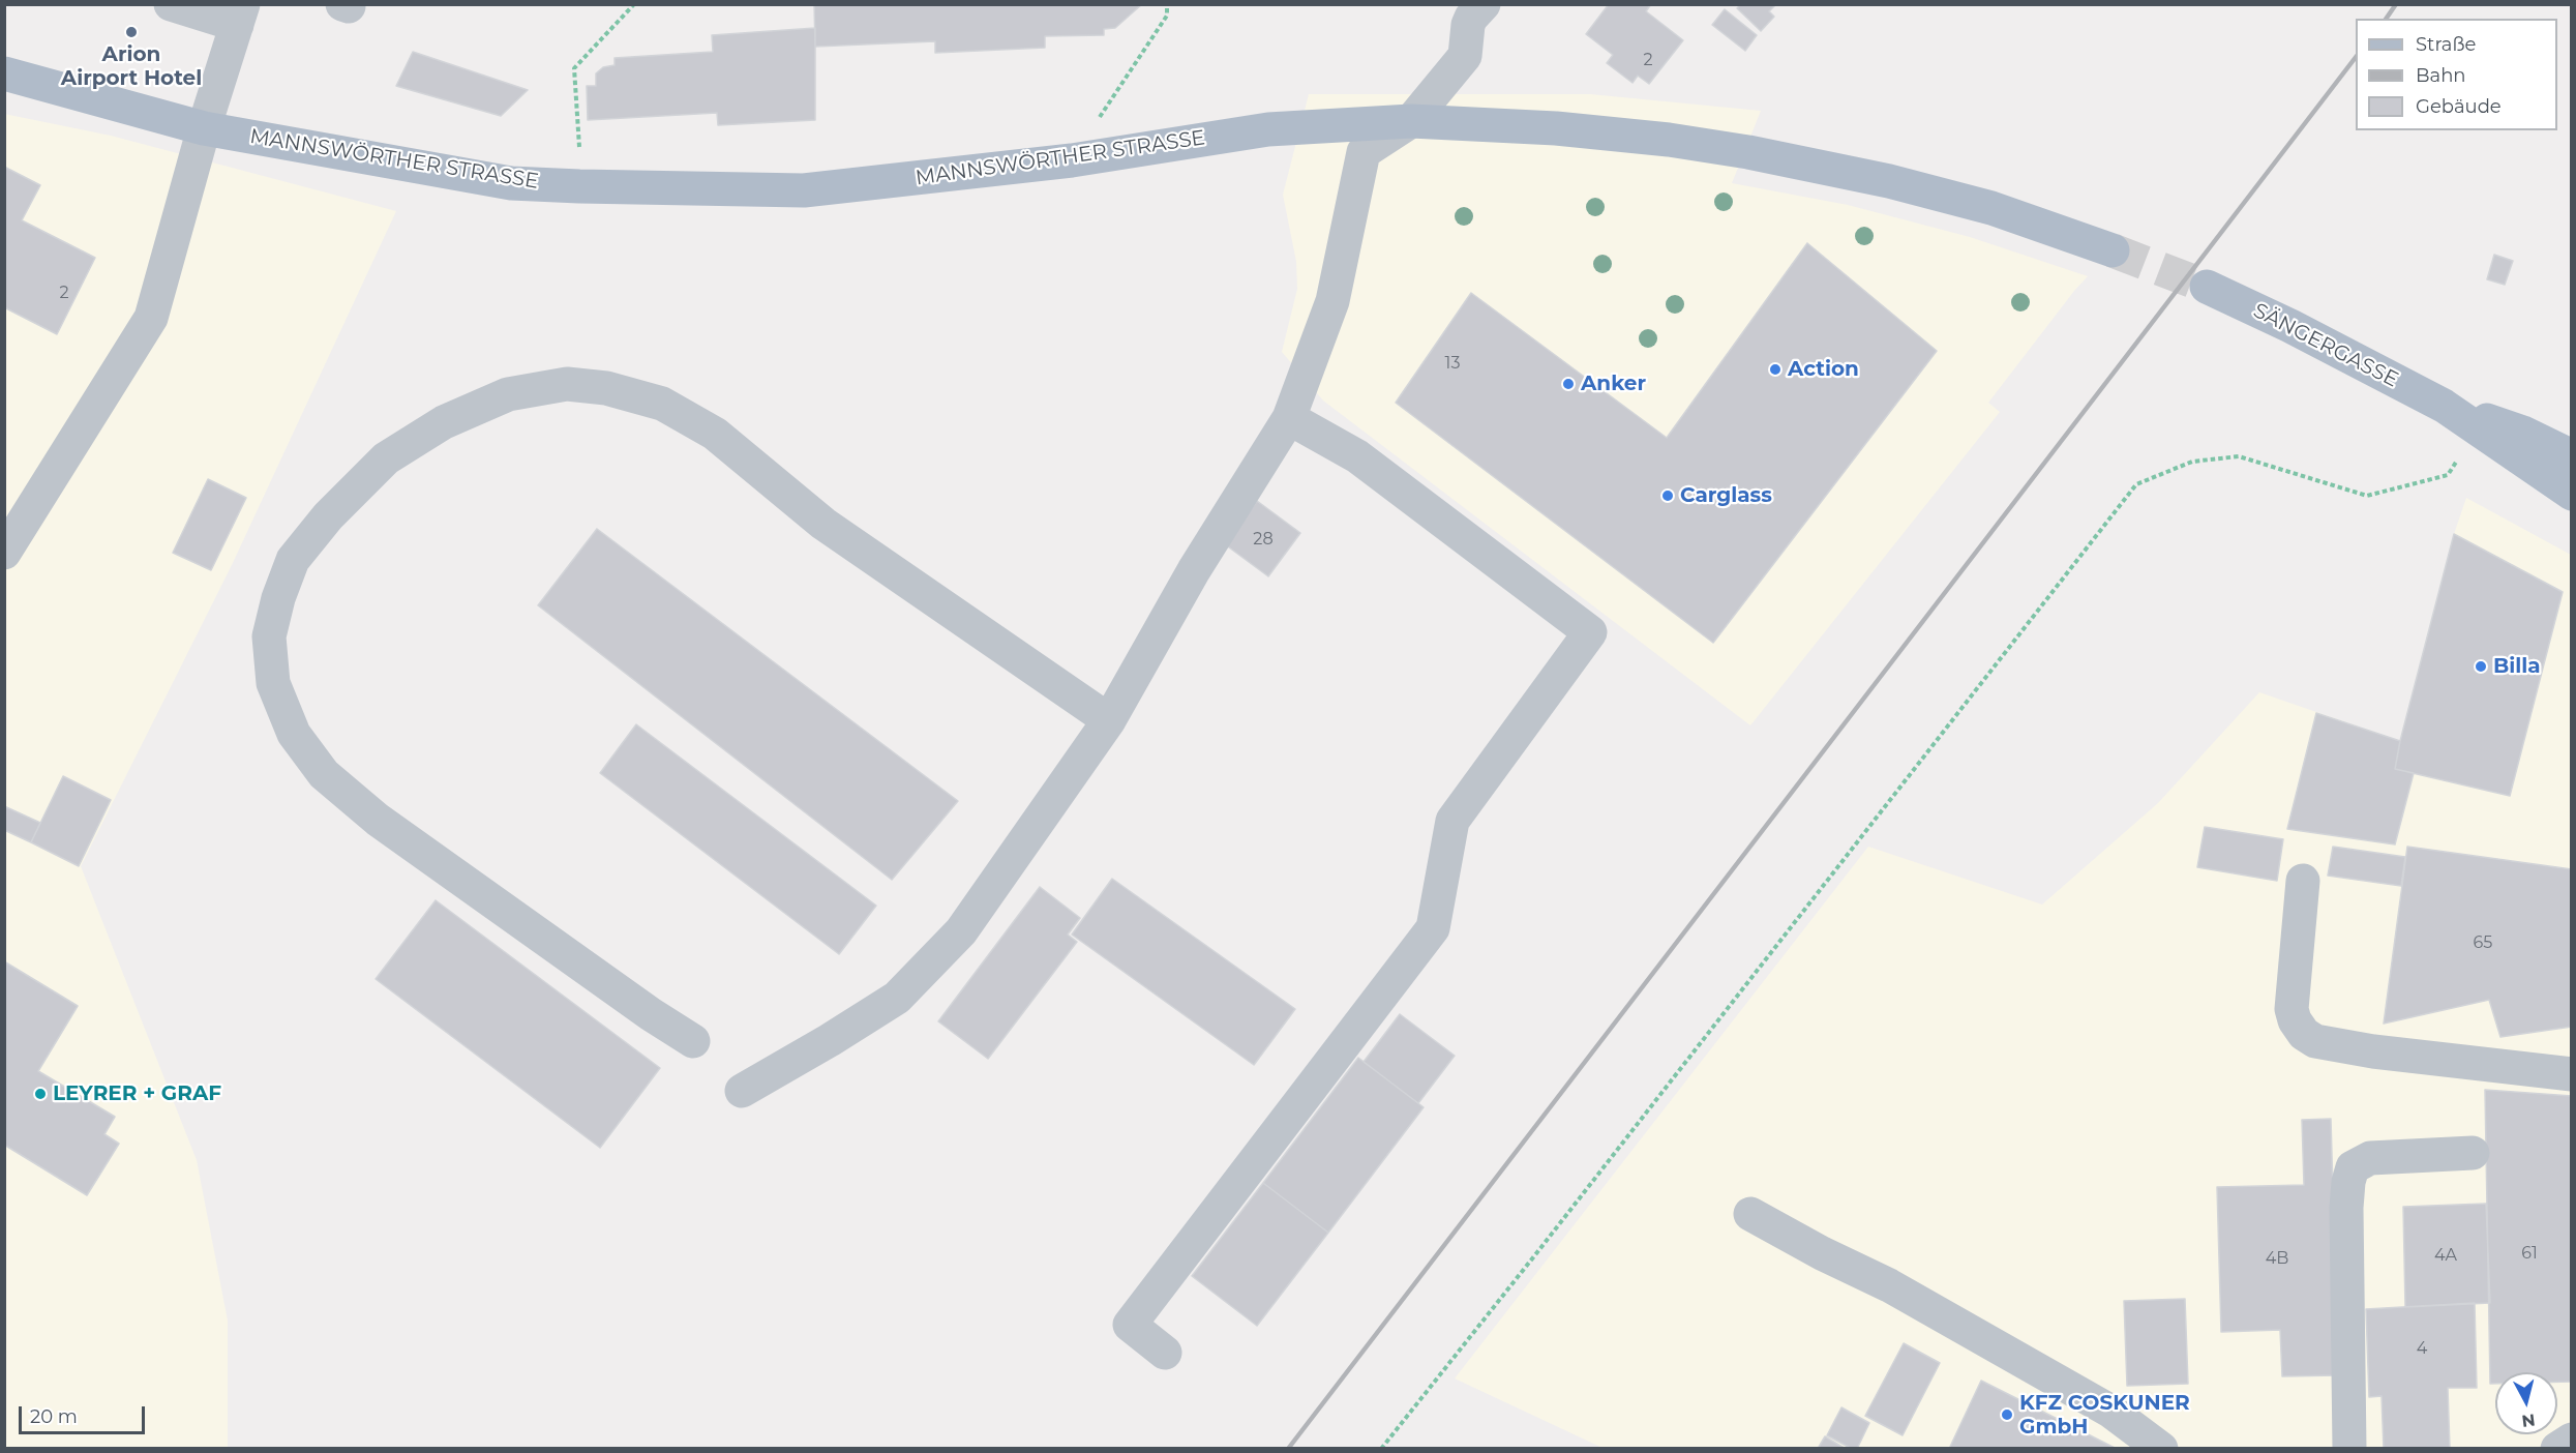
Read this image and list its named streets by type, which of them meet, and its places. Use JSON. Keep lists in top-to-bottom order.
{
  "streets": {
    "main road": ["MANNSWÖRTHER STRASSE", "SÄNGERGASSE"]
  },
  "places": [
    "Arion Airport Hotel",
    "Action",
    "Anker",
    "Carglass",
    "Billa",
    "LEYRER + GRAF",
    "KFZ COSKUNER GmbH"
  ],
  "house_numbers": [
    "2",
    "2",
    "13",
    "28",
    "65",
    "61",
    "4A",
    "4B",
    "4"
  ],
  "legend": ["Straße", "Bahn", "Gebäude"],
  "scale_bar": "20 m",
  "north": "bottom"
}
